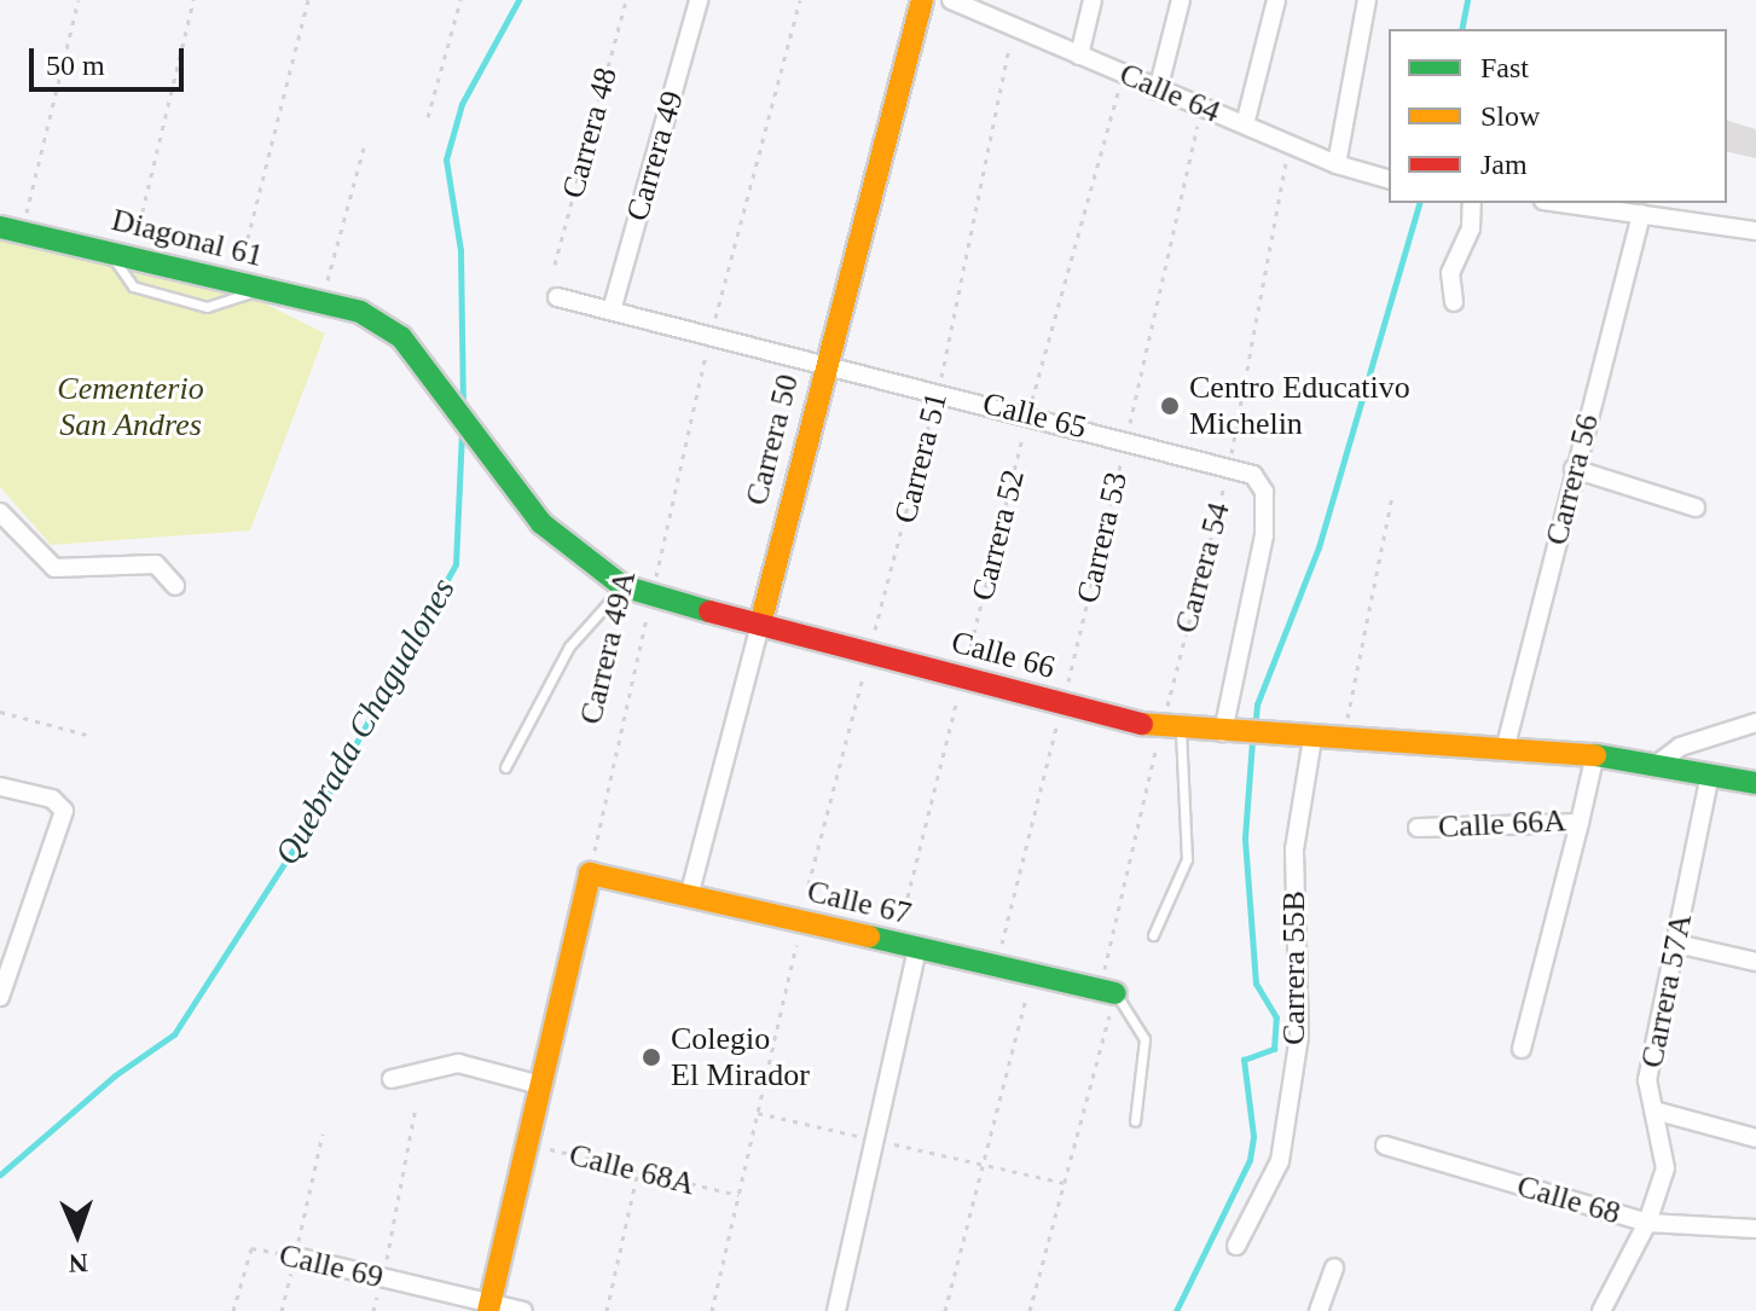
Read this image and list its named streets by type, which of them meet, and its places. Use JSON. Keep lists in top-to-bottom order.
{
  "streets": {
    "street": [
      "Calle 64",
      "Carrera 49",
      "Diagonal 61",
      "Calle 65",
      "Carrera 50",
      "Carrera 56",
      "Calle 66",
      "Calle 66A",
      "Calle 67",
      "Carrera 55B",
      "Carrera 57A",
      "Calle 68",
      "Calle 69"
    ],
    "path": [
      "Carrera 48",
      "Carrera 51",
      "Carrera 52",
      "Carrera 53",
      "Carrera 54",
      "Carrera 49A",
      "Calle 68A"
    ]
  },
  "crossings": [
    ["Calle 64", "Carrera 51"],
    ["Calle 64", "Carrera 52"],
    ["Calle 64", "Carrera 53"],
    ["Calle 64", "Carrera 54"],
    ["Carrera 49", "Calle 65"],
    ["Diagonal 61", "Calle 66"],
    ["Calle 65", "Carrera 50"],
    ["Calle 65", "Carrera 51"],
    ["Calle 65", "Carrera 52"],
    ["Calle 65", "Carrera 53"],
    ["Calle 65", "Carrera 54"],
    ["Calle 65", "Carrera 49A"],
    ["Calle 65", "Calle 66"],
    ["Carrera 50", "Calle 66"],
    ["Carrera 50", "Calle 67"],
    ["Carrera 51", "Calle 66"],
    ["Carrera 56", "Calle 66"],
    ["Carrera 52", "Calle 66"],
    ["Carrera 52", "Calle 67"],
    ["Carrera 53", "Calle 66"],
    ["Carrera 53", "Calle 67"],
    ["Carrera 54", "Calle 66"],
    ["Carrera 54", "Calle 67"],
    ["Carrera 49A", "Calle 66"],
    ["Carrera 49A", "Calle 67"],
    ["Calle 66", "Carrera 55B"],
    ["Calle 66", "Carrera 57A"],
    ["Carrera 57A", "Calle 68"]
  ],
  "water": ["Quebrada Chagualones"],
  "parks": ["Cementerio San Andres"],
  "places": ["Centro Educativo Michelin", "Colegio El Mirador"],
  "legend": ["Fast", "Slow", "Jam"],
  "scale_bar": "50 m",
  "north": "bottom"
}
